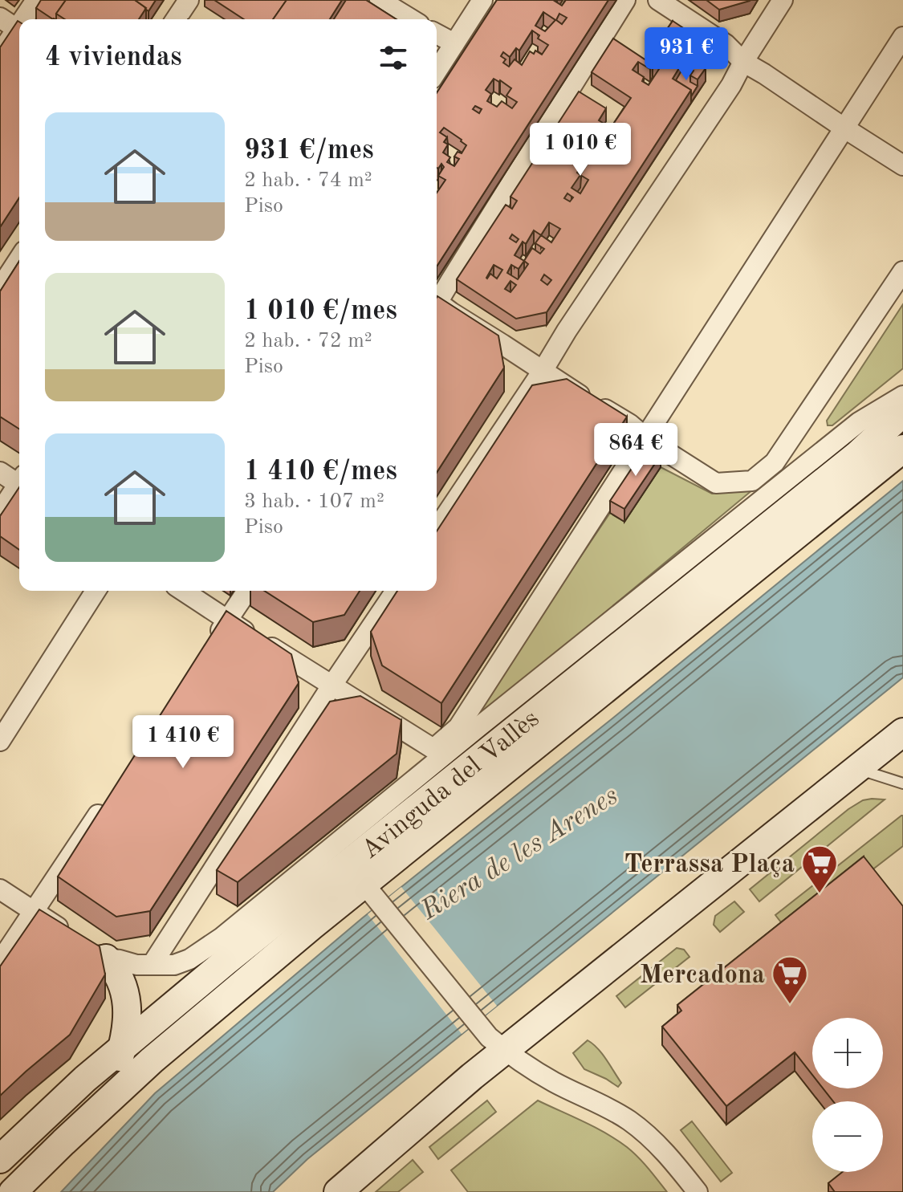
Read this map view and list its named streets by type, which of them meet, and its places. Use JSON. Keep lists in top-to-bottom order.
{
  "streets": {
    "main road": ["Avinguda del Vallès"]
  },
  "water": ["Riera de les Arenes"],
  "places": {
    "supermarket": ["Terrassa Plaça", "Mercadona"]
  },
  "page": {
    "heading": "4 viviendas",
    "price": [
      "931 €",
      "1 010 €",
      "864 €",
      "1 410 €"
    ],
    "list": [
      {
        "name": "931 €/mes",
        "note": "2 hab. · 74 m² · Piso"
      },
      {
        "name": "1 010 €/mes",
        "note": "2 hab. · 72 m² · Piso"
      },
      {
        "name": "1 410 €/mes",
        "note": "3 hab. · 107 m² · Piso"
      }
    ],
    "map_buttons": ["+", "−"]
  }
}
